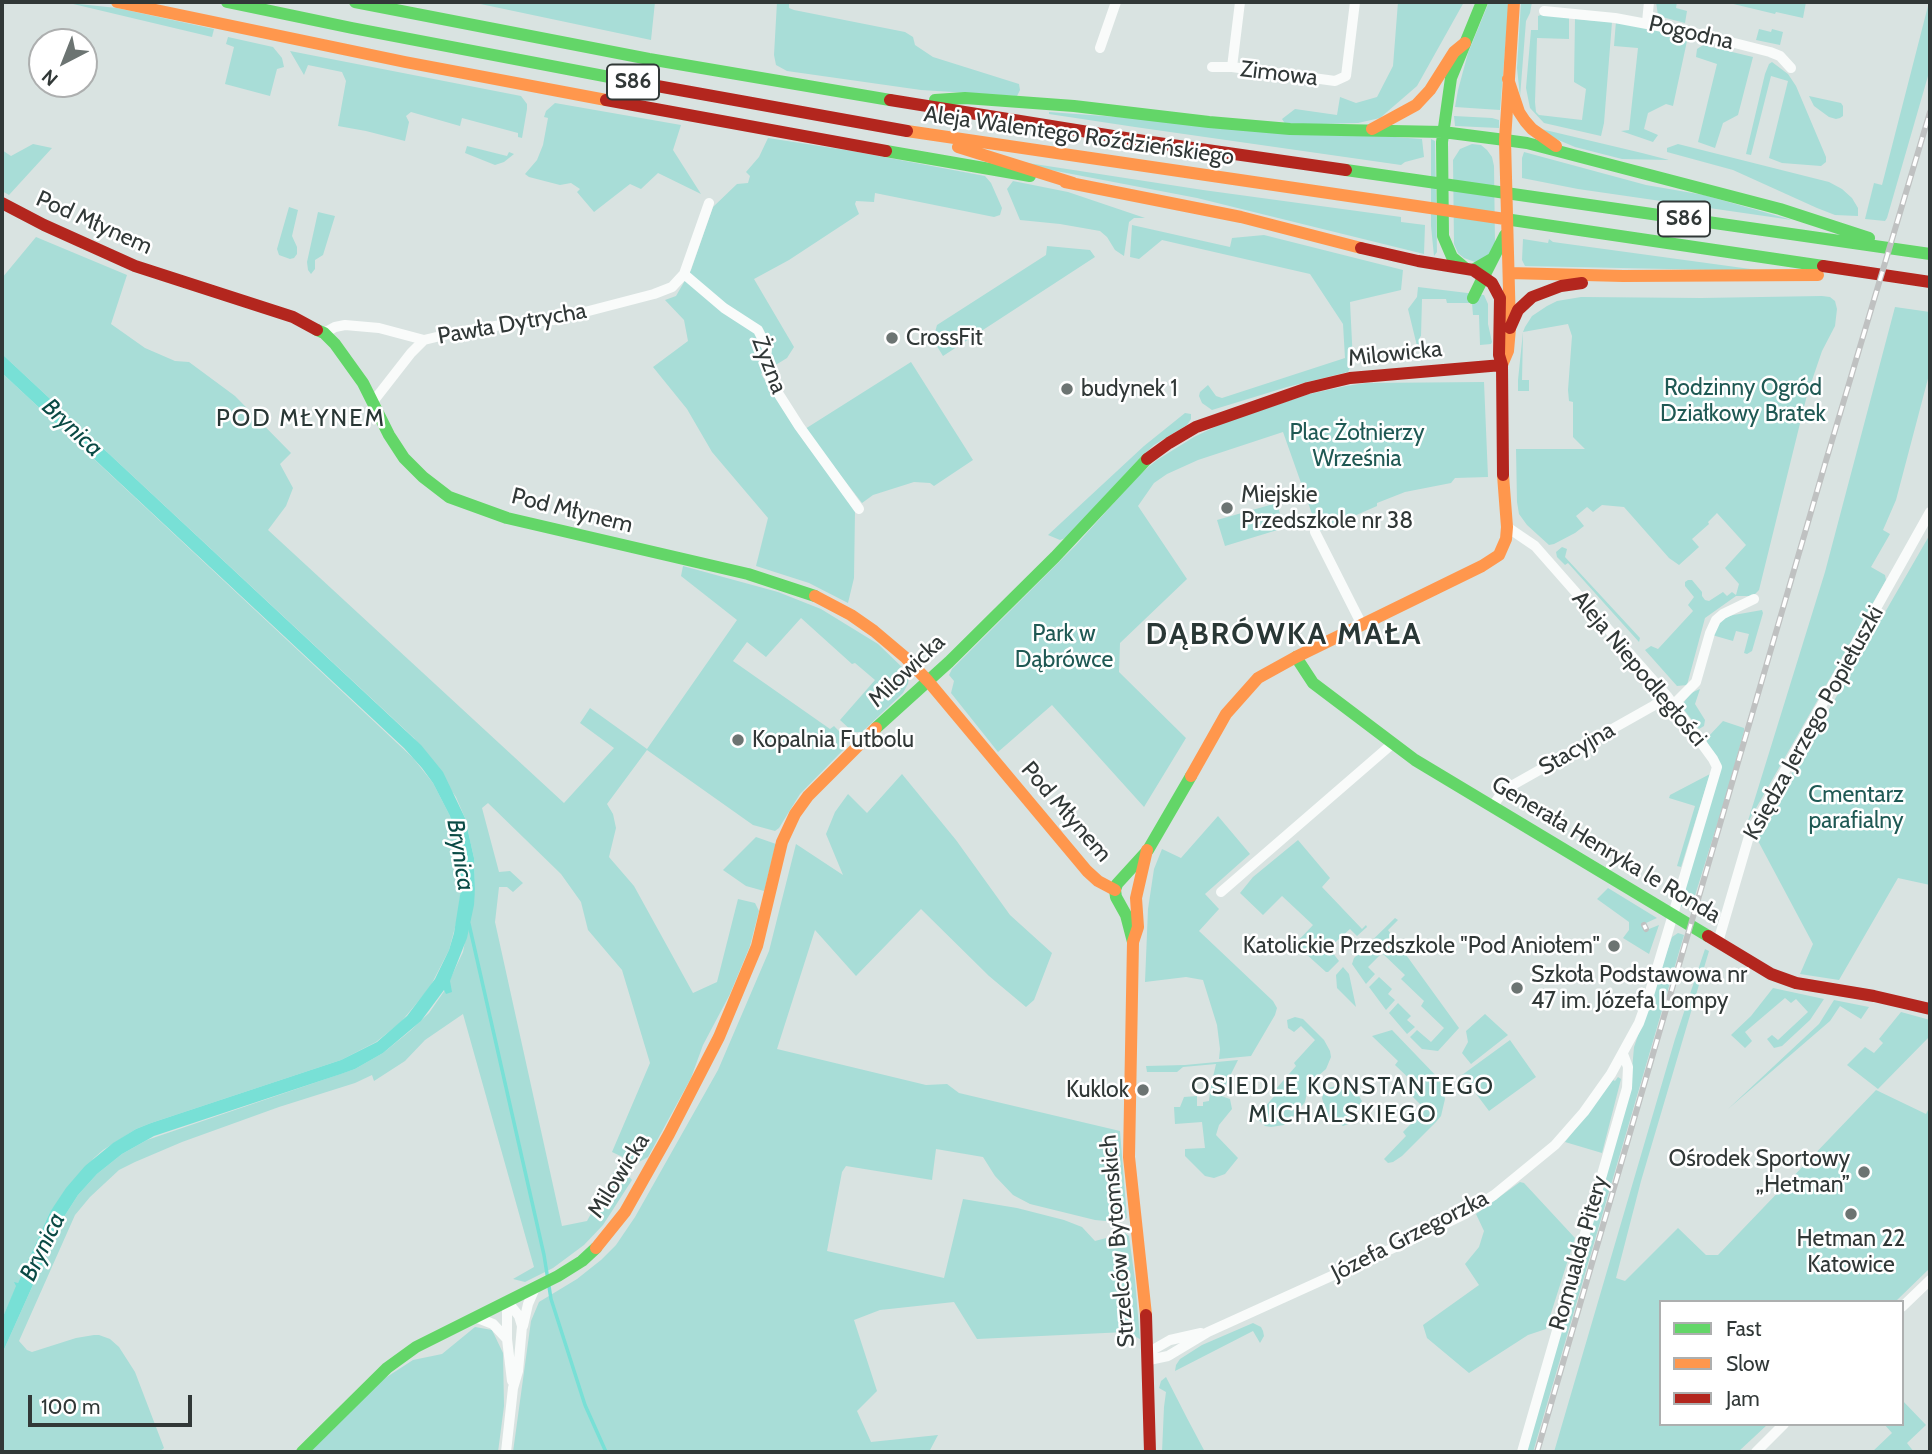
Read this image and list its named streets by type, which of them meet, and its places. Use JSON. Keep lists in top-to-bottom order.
{
  "streets": {
    "main road": [
      "S86",
      "Aleja Walentego Roździeńskiego",
      "Pod Młynem",
      "Milowicka",
      "Generała Henryka le Ronda",
      "Strzelców Bytomskich"
    ],
    "street": [
      "Pogodna",
      "Zimowa",
      "Pawła Dytrycha",
      "Żyzna",
      "Aleja Niepodległości",
      "Księdza Jerzego Popiełuszki",
      "Stacyjna",
      "Józefa Grzegorzka",
      "Romualda Pitery"
    ]
  },
  "crossings": [
    ["Pod Młynem", "Pawła Dytrycha"],
    ["Pod Młynem", "Milowicka"],
    ["Pod Młynem", "Strzelców Bytomskich"],
    ["Pawła Dytrycha", "Żyzna"],
    ["Aleja Niepodległości", "Stacyjna"],
    ["Aleja Niepodległości", "Generała Henryka le Ronda"],
    ["Aleja Niepodległości", "Józefa Grzegorzka"],
    ["Księdza Jerzego Popiełuszki", "Generała Henryka le Ronda"],
    ["Stacyjna", "Generała Henryka le Ronda"],
    ["Generała Henryka le Ronda", "Józefa Grzegorzka"],
    ["Józefa Grzegorzka", "Strzelców Bytomskich"],
    ["Józefa Grzegorzka", "Romualda Pitery"]
  ],
  "districts": ["POD MŁYNEM", "DĄBRÓWKA MAŁA", "OSIEDLE KONSTANTEGO MICHALSKIEGO"],
  "water": ["Brynica"],
  "parks": [
    "Rodzinny Ogród Działkowy Bratek",
    "Plac Żołnierzy Września",
    "Park w Dąbrówce",
    "Cmentarz parafialny"
  ],
  "places": [
    "CrossFit",
    "budynek 1",
    "Miejskie Przedszkole nr 38",
    "Kopalnia Futbolu",
    "Katolickie Przedszkole \"Pod Aniołem\"",
    "Szkoła Podstawowa nr 47 im. Józefa Lompy",
    "Kuklok",
    "Ośrodek Sportowy „Hetman”",
    "Hetman 22 Katowice"
  ],
  "legend": ["Fast", "Slow", "Jam"],
  "scale_bar": "100 m",
  "north": "bottom left"
}
